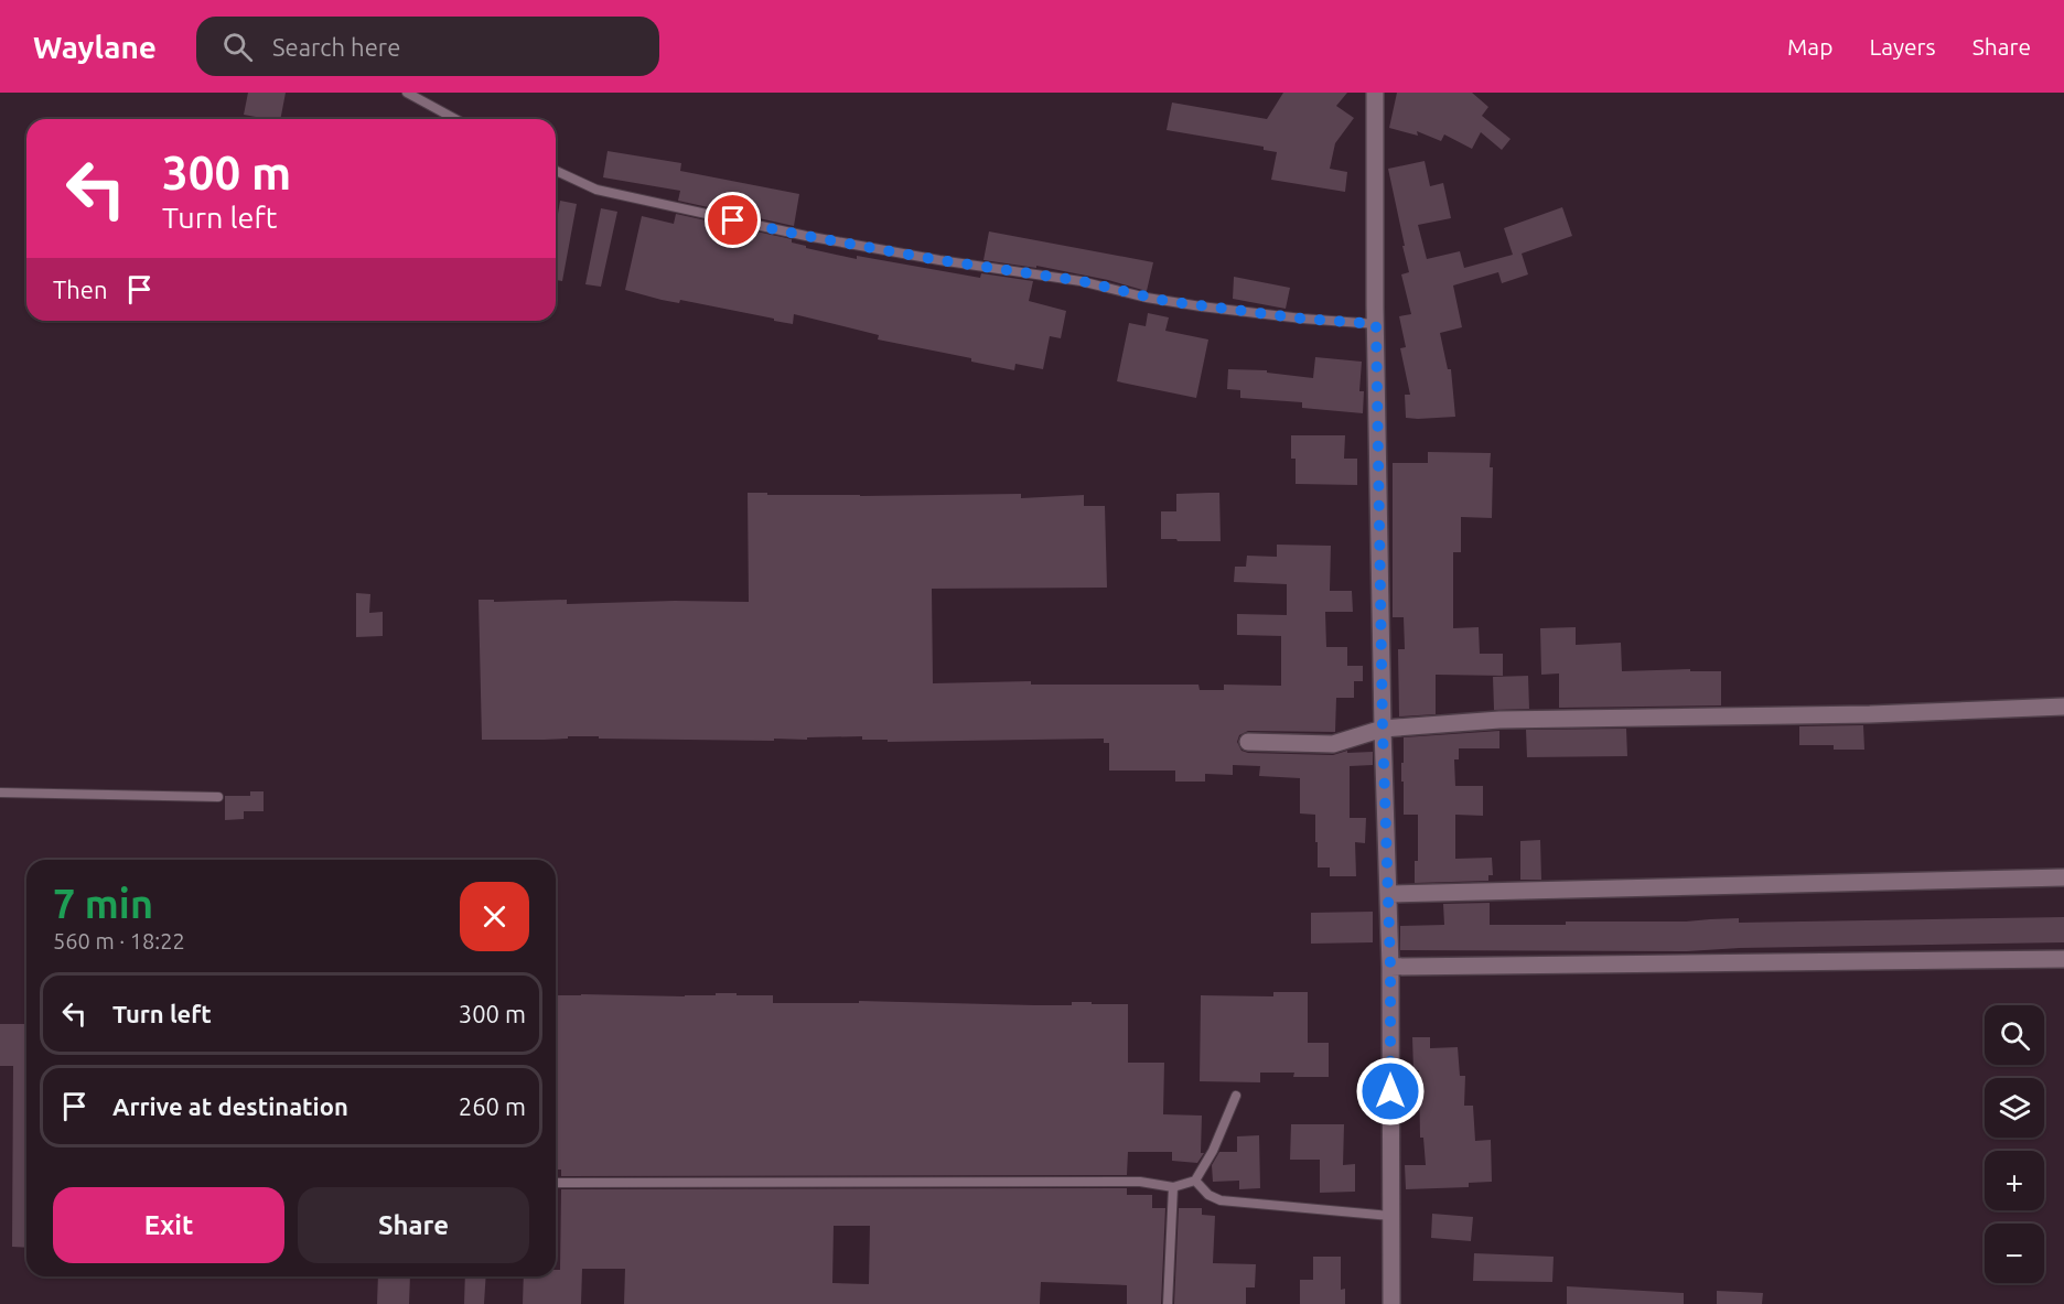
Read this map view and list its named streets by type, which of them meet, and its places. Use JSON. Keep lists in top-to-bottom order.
{
  "page": {
    "header": "Waylane",
    "search": "Search here",
    "nav": ["Map", "Layers", "Share"],
    "turn": ["300 m", "Turn left"],
    "then": "Then",
    "heading": ["7 min", "560 m · 18:22"],
    "list": [
      {
        "name": "Turn left",
        "value": "300 m"
      },
      {
        "name": "Arrive at destination",
        "value": "260 m"
      }
    ],
    "map_buttons": ["+", "−"],
    "buttons": ["Exit", "Share"]
  }
}
